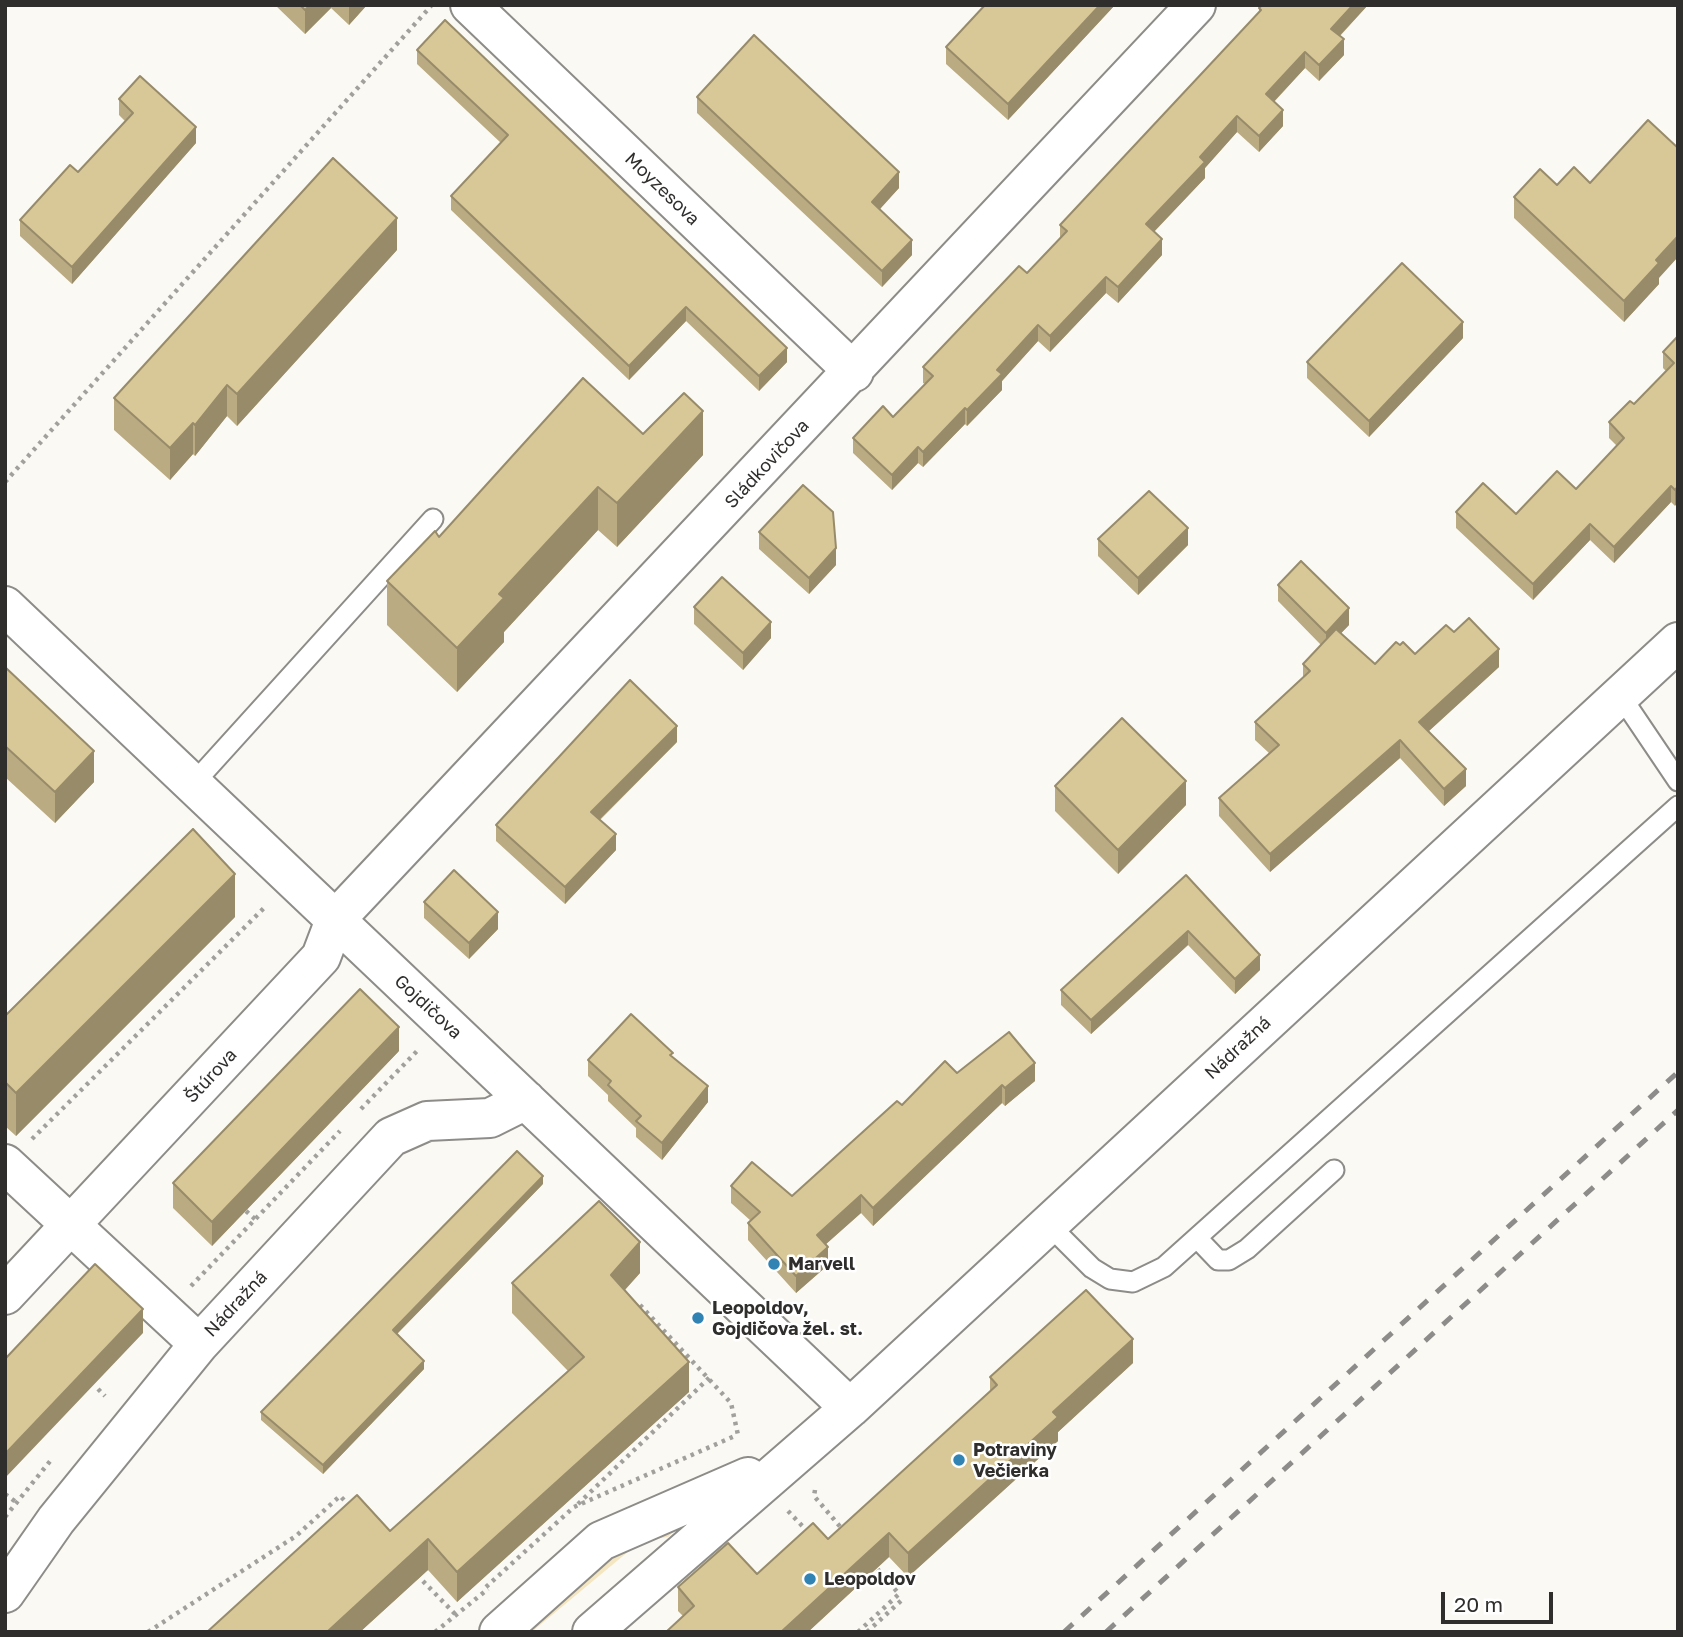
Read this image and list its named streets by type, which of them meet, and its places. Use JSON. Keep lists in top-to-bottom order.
{
  "streets": {
    "street": [
      "Moyzesova",
      "Sládkovičova",
      "Gojdičova",
      "Nádražná",
      "Štúrova"
    ]
  },
  "crossings": [
    ["Moyzesova", "Sládkovičova"],
    ["Sládkovičova", "Gojdičova"],
    ["Sládkovičova", "Štúrova"],
    ["Gojdičova", "Nádražná"],
    ["Gojdičova", "Štúrova"]
  ],
  "places": [
    "Marvell",
    "Leopoldov, Gojdičova žel. st.",
    "Potraviny Večierka",
    "Leopoldov"
  ],
  "scale_bar": "20 m"
}
